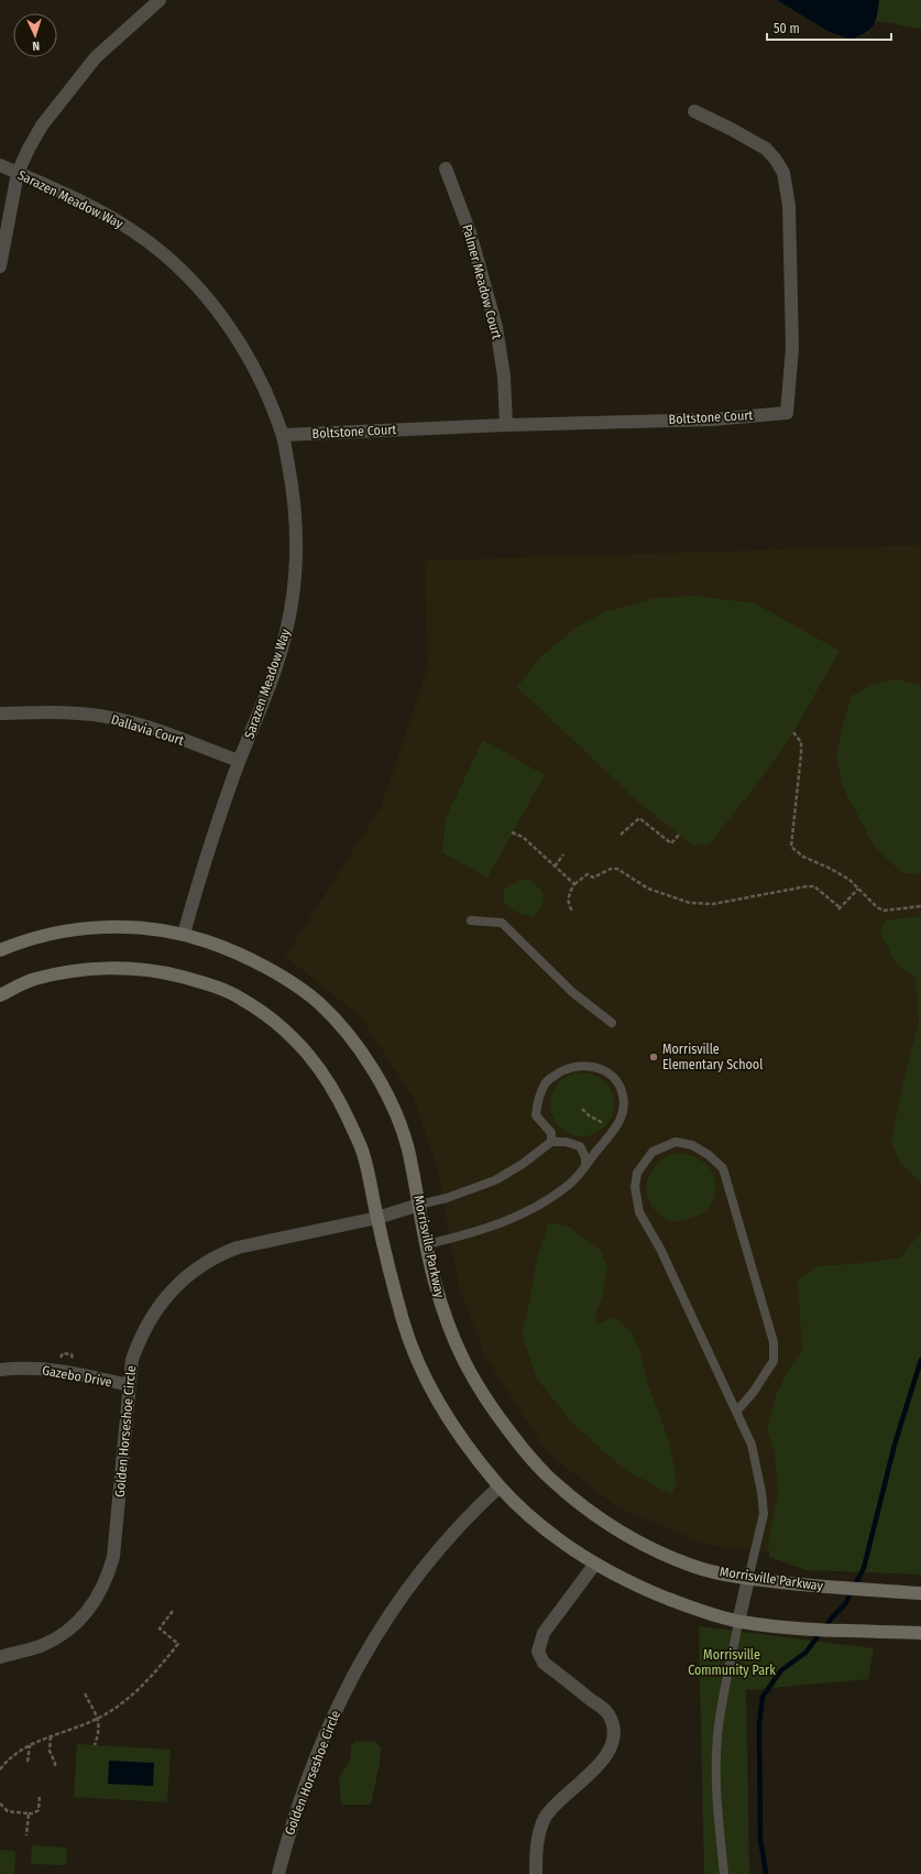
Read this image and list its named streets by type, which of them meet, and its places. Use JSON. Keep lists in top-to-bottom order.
{
  "streets": {
    "main road": ["Morrisville Parkway"],
    "street": [
      "Sarazen Meadow Way",
      "Palmer Meadow Court",
      "Boltstone Court",
      "Dallavia Court",
      "Gazebo Drive",
      "Golden Horseshoe Circle"
    ]
  },
  "crossings": [
    ["Sarazen Meadow Way", "Boltstone Court"],
    ["Sarazen Meadow Way", "Dallavia Court"],
    ["Sarazen Meadow Way", "Morrisville Parkway"],
    ["Palmer Meadow Court", "Boltstone Court"],
    ["Morrisville Parkway", "Golden Horseshoe Circle"],
    ["Gazebo Drive", "Golden Horseshoe Circle"]
  ],
  "parks": ["Morrisville Community Park"],
  "places": ["Morrisville Elementary School"],
  "scale_bar": "50 m",
  "north": "bottom"
}
